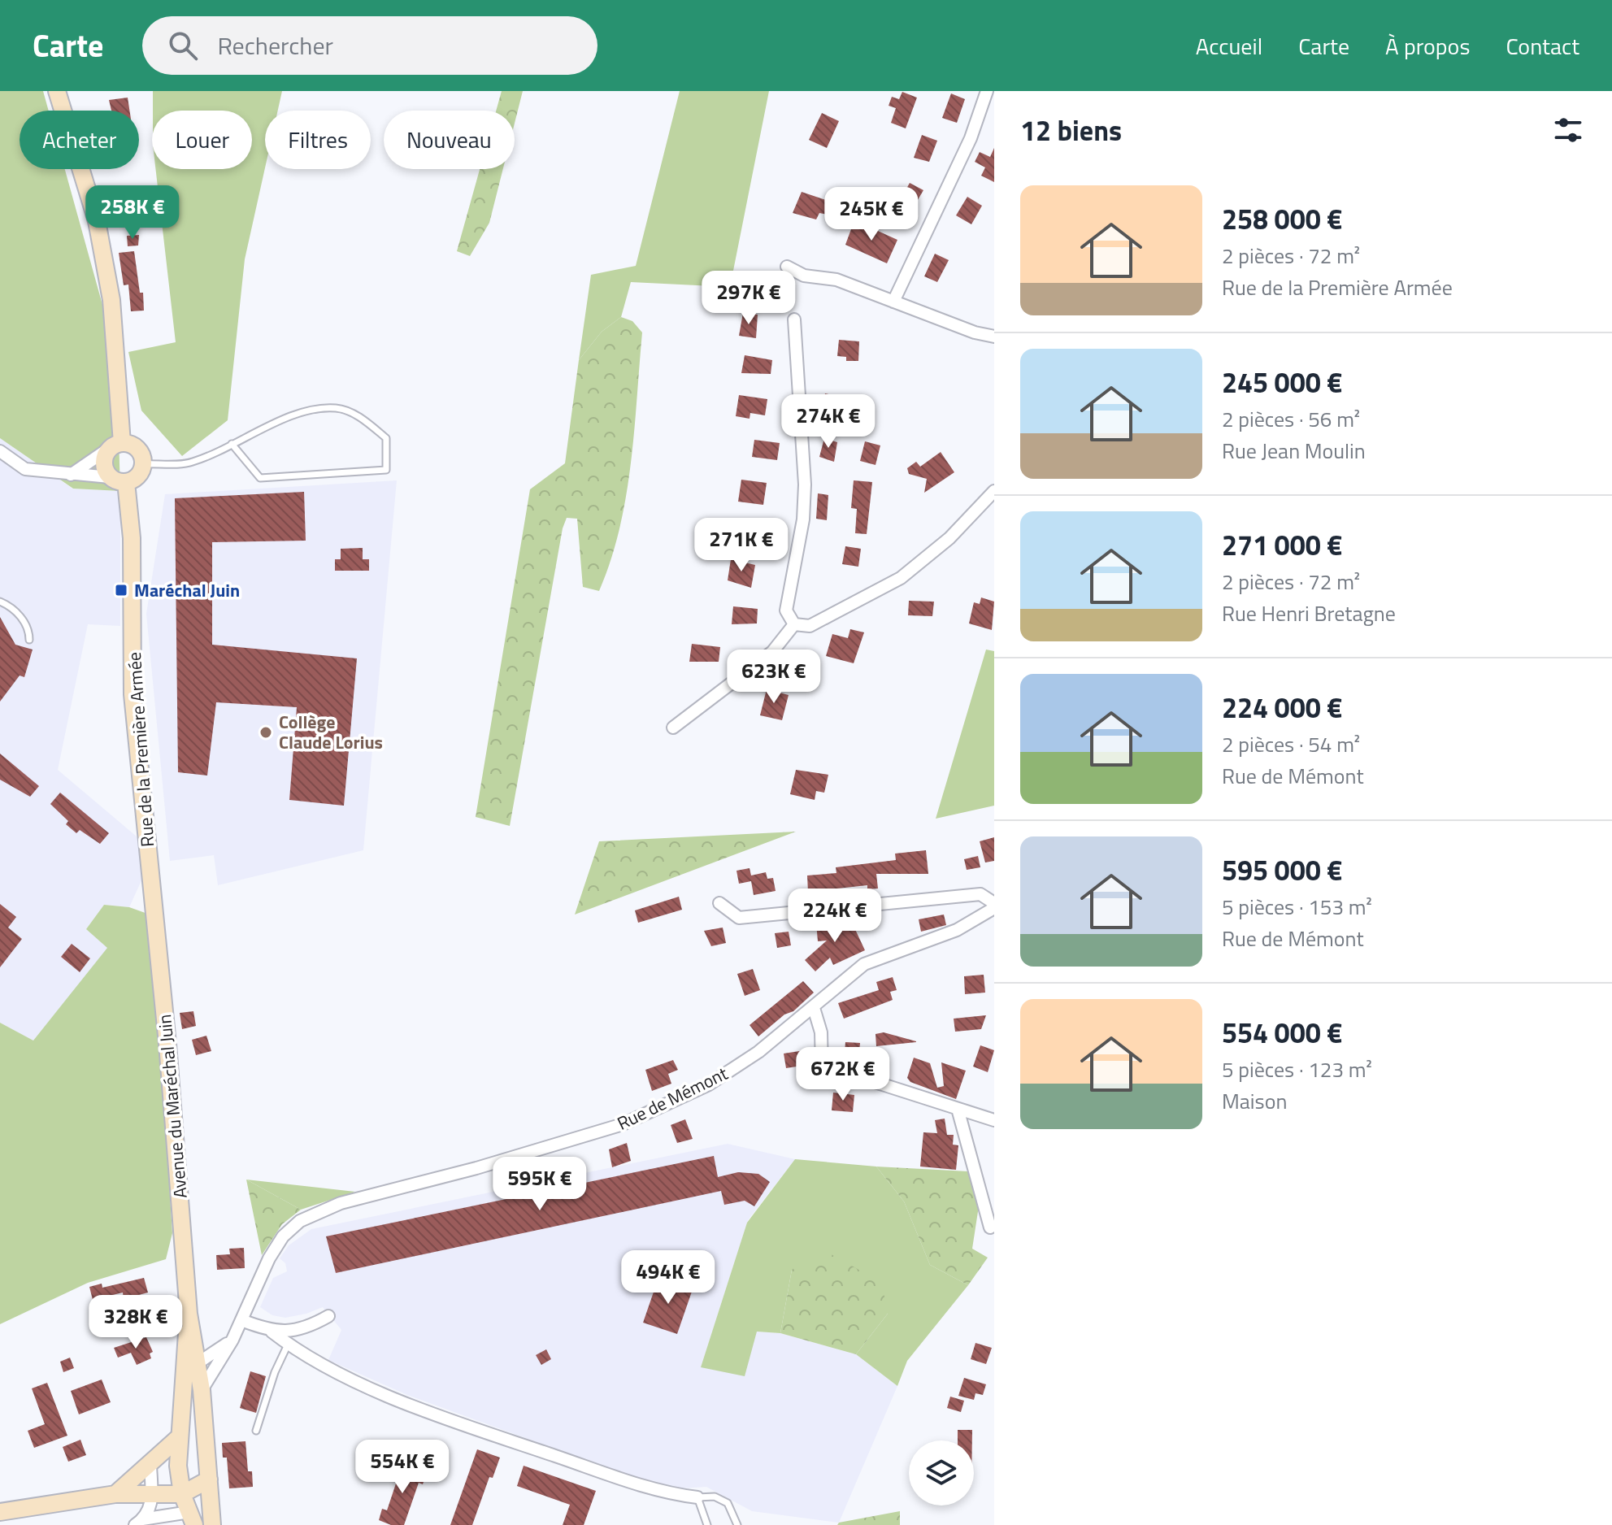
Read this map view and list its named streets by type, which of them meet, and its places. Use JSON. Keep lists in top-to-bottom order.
{
  "streets": {
    "street": ["Rue de la Première Armée", "Rue de Mémont", "Avenue du Maréchal Juin"]
  },
  "crossings": [
    ["Rue de la Première Armée", "Avenue du Maréchal Juin"]
  ],
  "places": {
    "transit": ["Maréchal Juin"],
    "other": ["Collège Claude Lorius"]
  },
  "page": {
    "header": "Carte",
    "search": "Rechercher",
    "nav": [
      "Accueil",
      "Carte",
      "À propos",
      "Contact"
    ],
    "heading": "12 biens",
    "chip": [
      "Acheter",
      "Louer",
      "Filtres",
      "Nouveau"
    ],
    "list": [
      {
        "name": "258 000 €",
        "note": "2 pièces · 72 m² · Rue de la Première Armée"
      },
      {
        "name": "245 000 €",
        "note": "2 pièces · 56 m² · Rue Jean Moulin"
      },
      {
        "name": "271 000 €",
        "note": "2 pièces · 72 m² · Rue Henri Bretagne"
      },
      {
        "name": "224 000 €",
        "note": "2 pièces · 54 m² · Rue de Mémont"
      },
      {
        "name": "595 000 €",
        "note": "5 pièces · 153 m² · Rue de Mémont"
      },
      {
        "name": "554 000 €",
        "note": "5 pièces · 123 m² · Maison"
      }
    ],
    "price": [
      "258K €",
      "245K €",
      "297K €",
      "274K €",
      "271K €",
      "623K €",
      "224K €",
      "672K €",
      "595K €",
      "494K €",
      "328K €",
      "554K €"
    ]
  }
}
